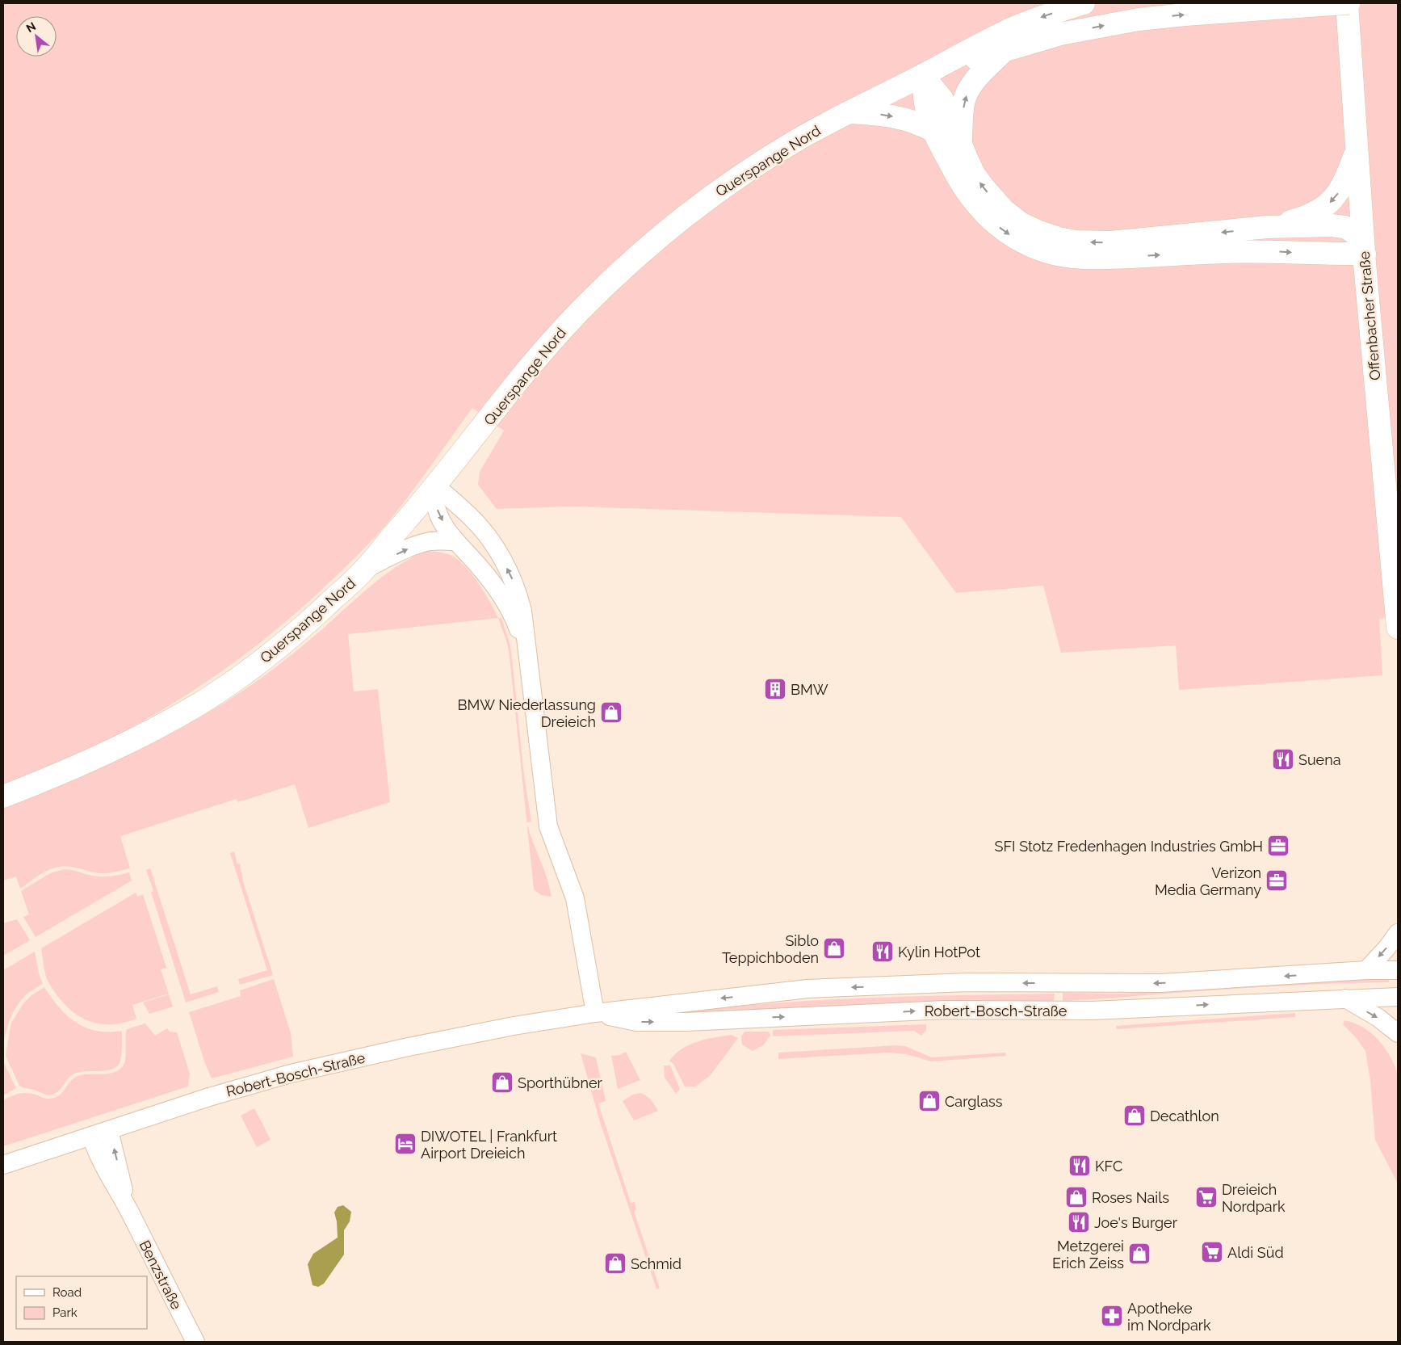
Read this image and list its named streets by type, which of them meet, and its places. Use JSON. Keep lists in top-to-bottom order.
{
  "streets": {
    "main road": ["Querspange Nord", "Offenbacher Straße"],
    "street": ["Robert-Bosch-Straße", "Benzstraße"]
  },
  "crossings": [
    ["Robert-Bosch-Straße", "Benzstraße"]
  ],
  "places": {
    "building": ["BMW"],
    "shop": [
      "BMW Niederlassung Dreieich",
      "Siblo Teppichboden",
      "Sporthübner",
      "Carglass",
      "Decathlon",
      "Roses Nails",
      "Metzgerei Erich Zeiss",
      "Schmid"
    ],
    "restaurant": [
      "Suena",
      "Kylin HotPot",
      "KFC",
      "Joe's Burger"
    ],
    "office": ["SFI Stotz Fredenhagen Industries GmbH", "Verizon Media Germany"],
    "hotel": ["DIWOTEL | Frankfurt Airport Dreieich"],
    "supermarket": ["Dreieich Nordpark", "Aldi Süd"],
    "pharmacy": ["Apotheke im Nordpark"]
  },
  "legend": ["Road", "Park"],
  "north": "top left"
}
